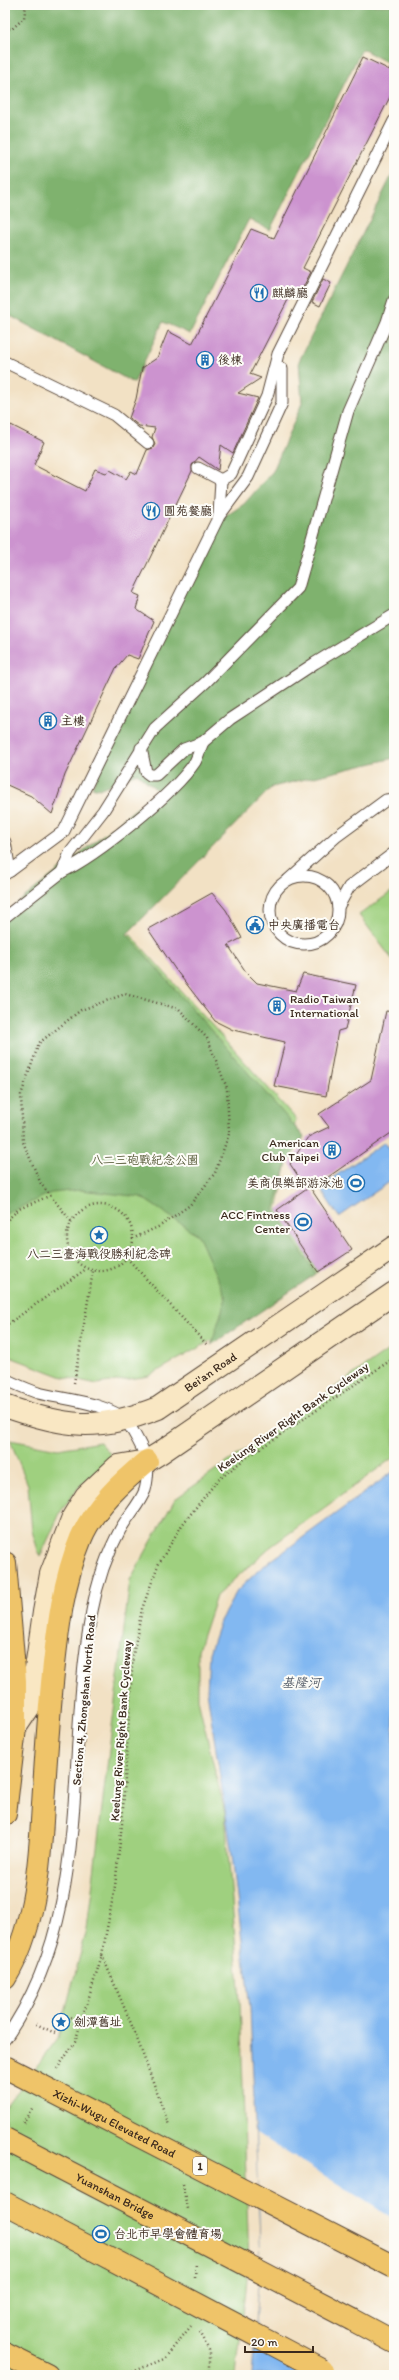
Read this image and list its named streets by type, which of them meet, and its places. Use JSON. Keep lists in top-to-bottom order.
{
  "streets": {
    "main road": [
      "Bei'an Road",
      "Xizhi-Wugu Elevated Road",
      "1",
      "Yuanshan Bridge"
    ],
    "lane": ["Section 4, Zhongshan North Road"],
    "path": ["Keelung River Right Bank Cycleway"]
  },
  "water": ["基隆河"],
  "parks": ["八二三砲戰紀念公園"],
  "places": {
    "restaurant": ["麒麟廳", "圓苑餐廳"],
    "building": [
      "後棟",
      "主樓",
      "Radio Taiwan International",
      "American Club Taipei"
    ],
    "public building": ["中央廣播電台"],
    "sports": ["美商俱樂部游泳池", "ACC Fintness Center", "台北市早學會體育場"],
    "place": ["八二三臺海戰役勝利紀念碑", "劍潭舊址"]
  },
  "scale_bar": "20 m"
}
